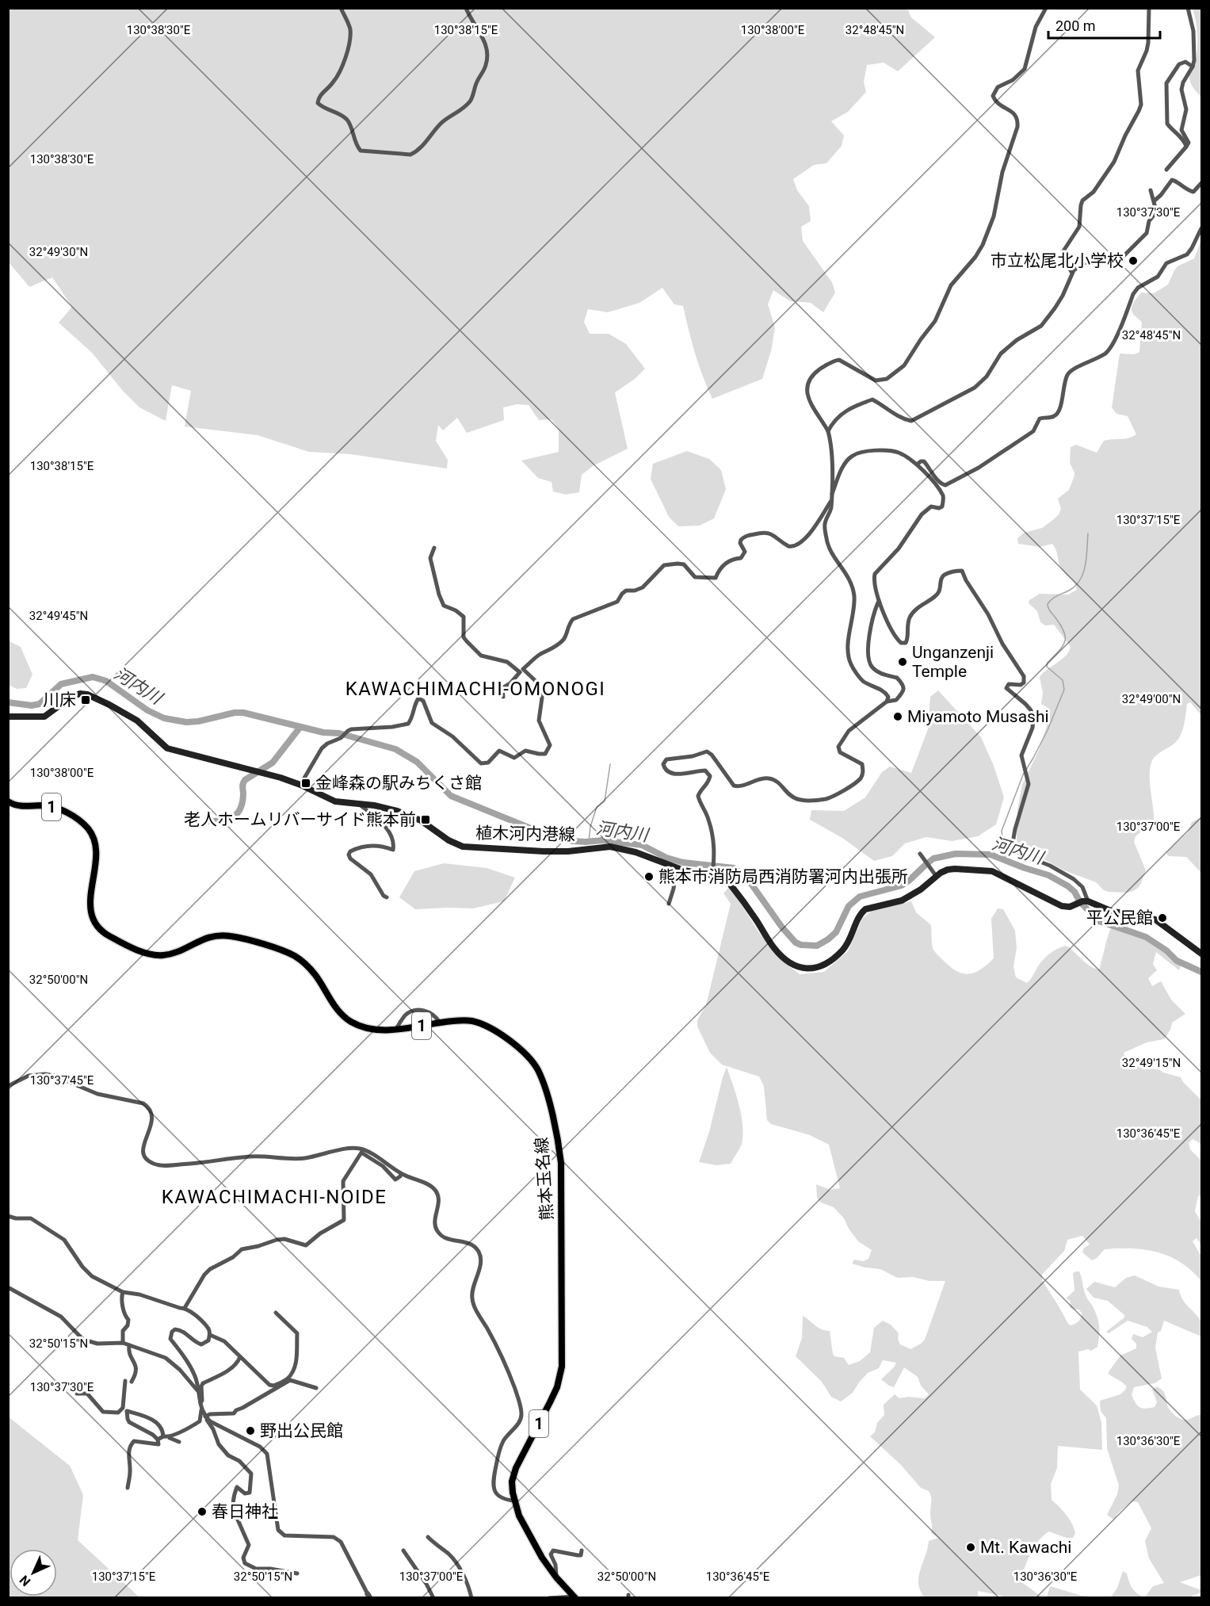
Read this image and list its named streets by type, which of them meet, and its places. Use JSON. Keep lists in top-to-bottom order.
{
  "streets": {
    "main road": ["1", "植木河内港線", "熊本玉名線"]
  },
  "districts": ["KAWACHIMACHI-OMONOGI", "KAWACHIMACHI-NOIDE"],
  "water": ["河内川"],
  "places": {
    "other": [
      "市立松尾北小学校",
      "Unganzenji Temple",
      "Miyamoto Musashi",
      "熊本市消防局西消防署河内出張所",
      "平公民館",
      "野出公民館",
      "春日神社",
      "Mt. Kawachi"
    ],
    "transit": ["川床", "金峰森の駅みちくさ館", "老人ホームリバーサイド熊本前"]
  },
  "scale_bar": "200 m",
  "north": "bottom left",
  "coordinates": [
    "130°38'30\"E",
    "130°38'15\"E",
    "130°38'00\"E",
    "32°48'45\"N",
    "130°37'30\"E",
    "32°49'30\"N",
    "130°37'15\"E",
    "32°49'45\"N",
    "32°49'00\"N",
    "130°37'00\"E",
    "32°50'00\"N",
    "32°49'15\"N",
    "130°37'45\"E",
    "130°36'45\"E",
    "32°50'15\"N",
    "130°36'30\"E"
  ]
}
